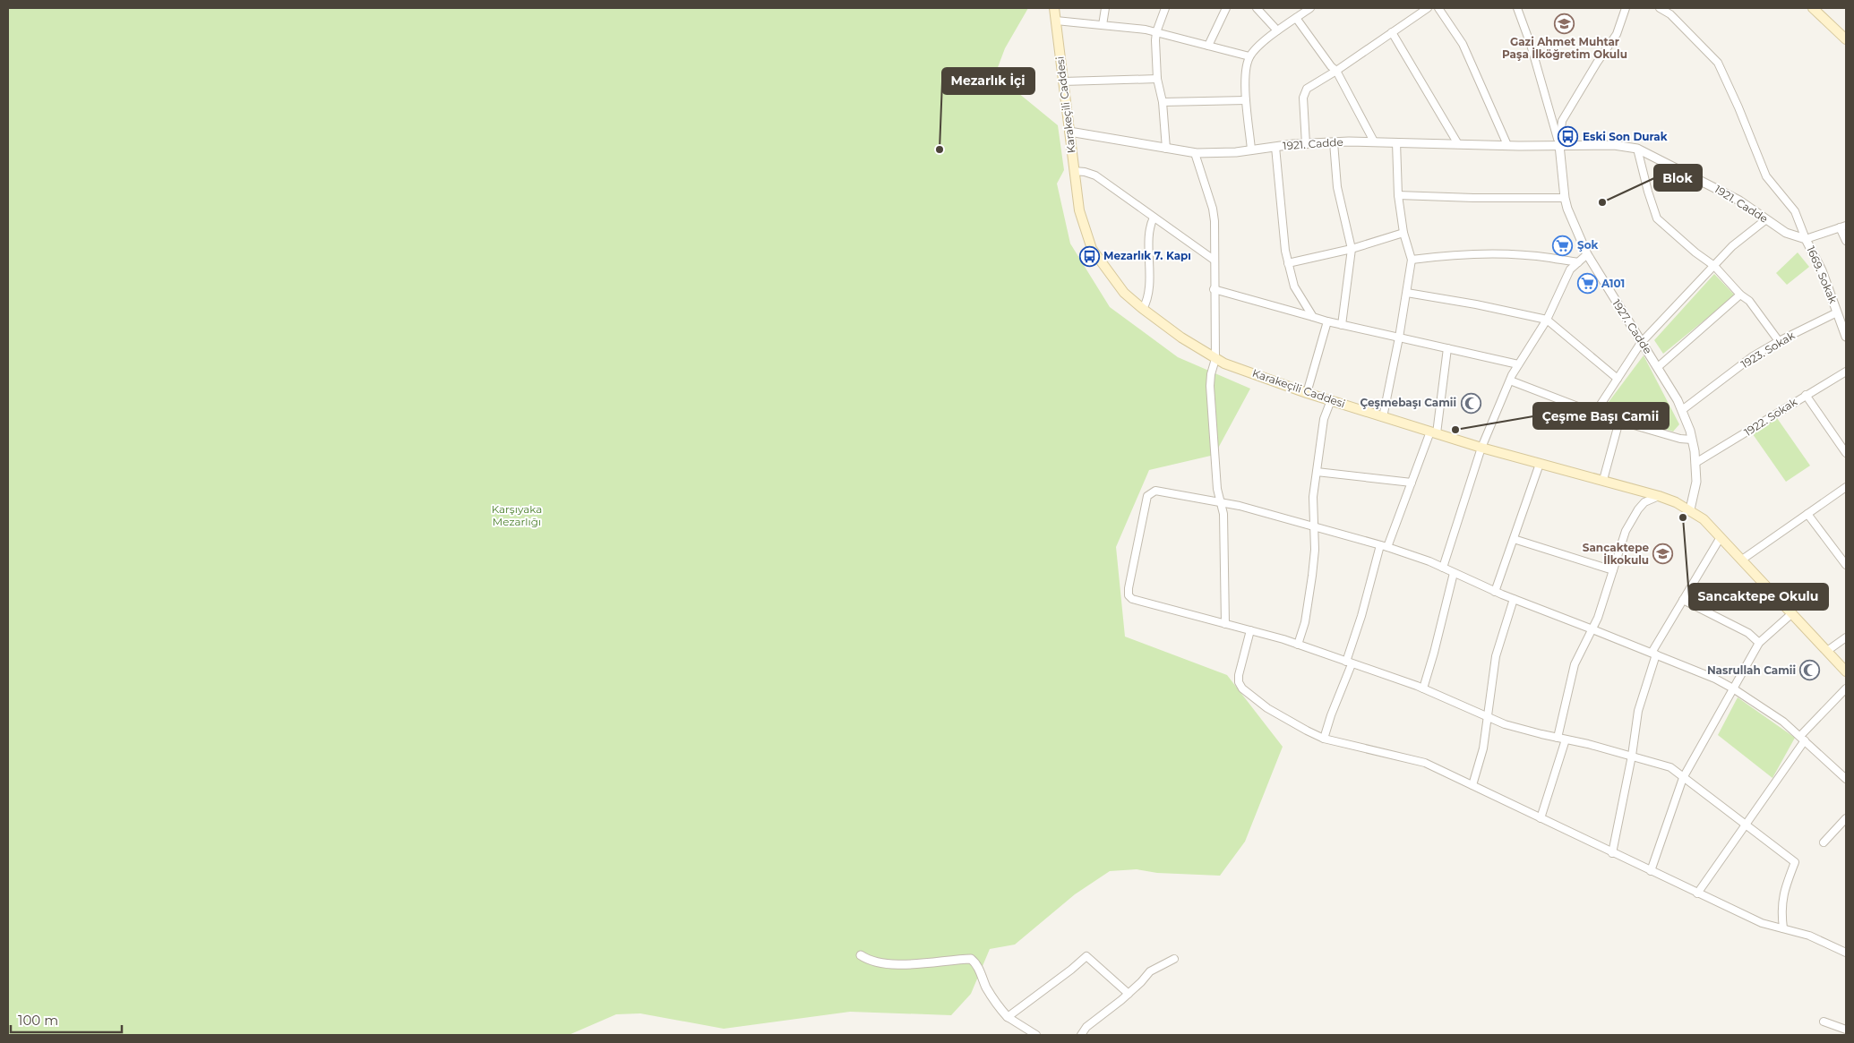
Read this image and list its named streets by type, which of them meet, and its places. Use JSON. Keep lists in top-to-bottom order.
{
  "streets": {
    "main road": ["Karakeçili Caddesi"],
    "street": [
      "1921. Cadde",
      "1669. Sokak",
      "1927. Cadde",
      "1923. Sokak",
      "1922. Sokak"
    ]
  },
  "crossings": [
    ["Karakeçili Caddesi", "1921. Cadde"],
    ["Karakeçili Caddesi", "1927. Cadde"],
    ["1921. Cadde", "1669. Sokak"],
    ["1921. Cadde", "1927. Cadde"],
    ["1669. Sokak", "1923. Sokak"],
    ["1927. Cadde", "1923. Sokak"],
    ["1927. Cadde", "1922. Sokak"]
  ],
  "parks": ["Karşıyaka Mezarlığı"],
  "places": {
    "school or university": ["Gazi Ahmet Muhtar Paşa İlköğretim Okulu", "Sancaktepe İlkokulu"],
    "bus stop": ["Eski Son Durak", "Mezarlık 7. Kapı"],
    "other": [
      "Mezarlık İçi",
      "Blok",
      "Çeşme Başı Camii",
      "Sancaktepe Okulu"
    ],
    "supermarket": ["Şok", "A101"],
    "mosque": ["Çeşmebaşı Camii", "Nasrullah Camii"]
  },
  "scale_bar": "100 m"
}
